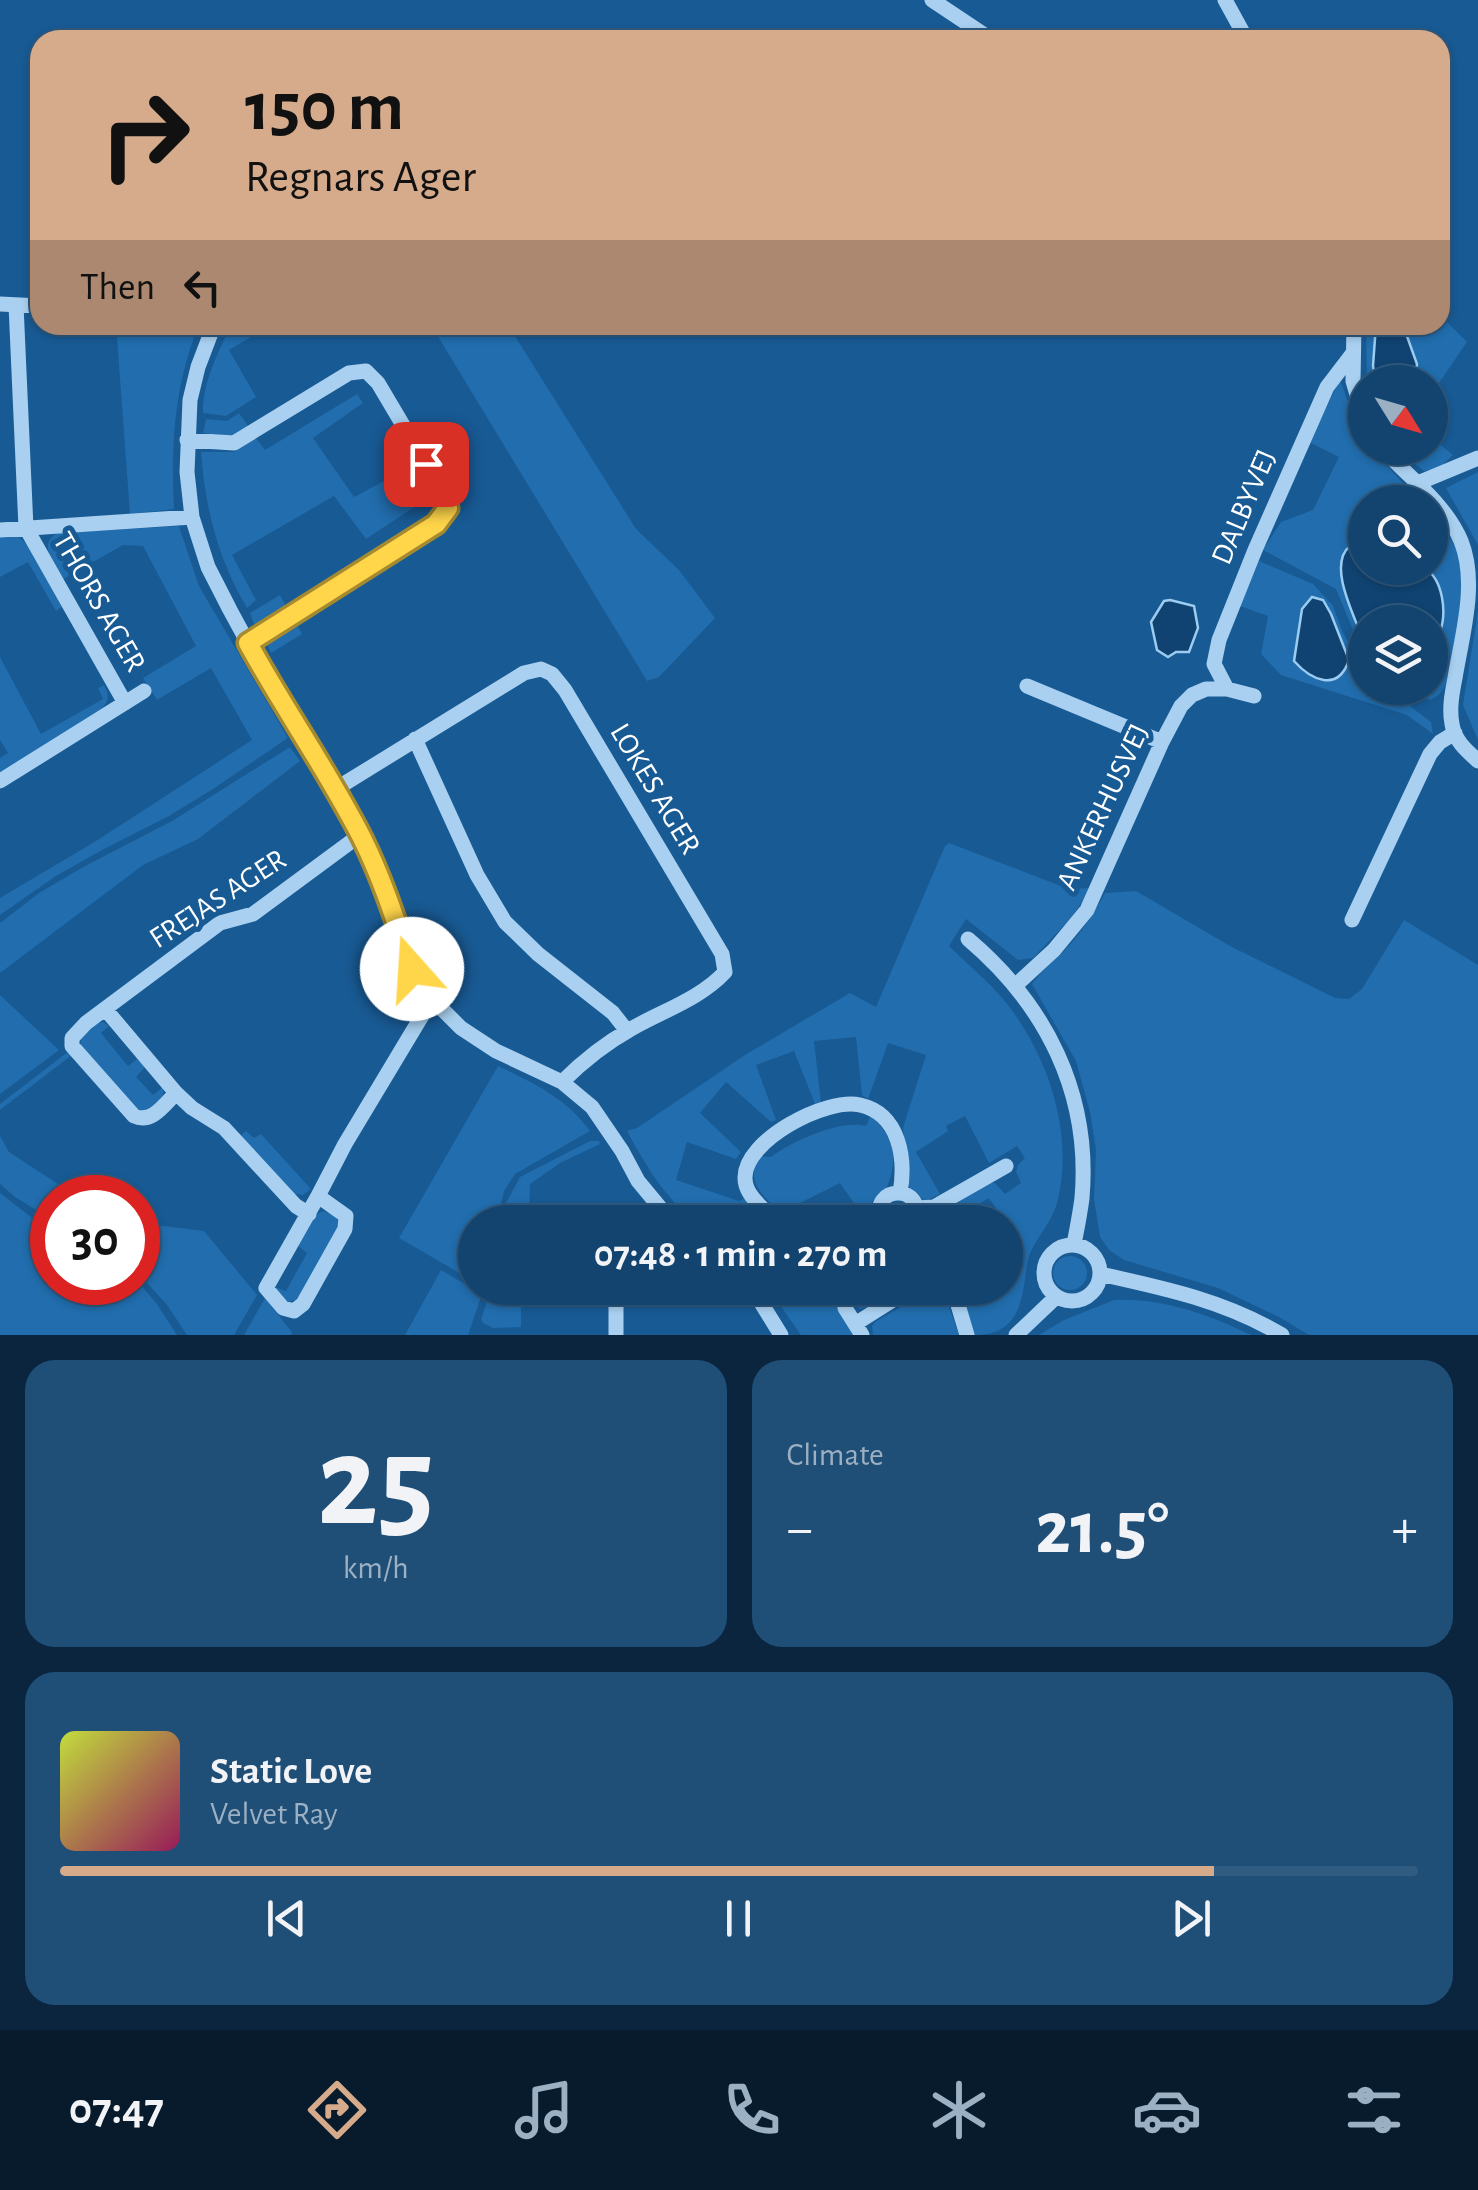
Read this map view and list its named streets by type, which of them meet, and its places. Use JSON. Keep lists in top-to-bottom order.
{
  "streets": {
    "street": [
      "DALBYVEJ",
      "THORS AGER",
      "LOKES AGER",
      "ANKERHUSVEJ",
      "FREJAS AGER"
    ]
  },
  "crossings": [
    ["DALBYVEJ", "ANKERHUSVEJ"]
  ],
  "north": "bottom right",
  "page": {
    "turn": ["150 m", "Regnars Ager"],
    "then": "Then",
    "limit": "30",
    "trip": "07:48 · 1 min · 270 m",
    "tile": [
      ["25", "km/h"],
      "Climate"
    ],
    "heat": ["−", "21.5°", "+"],
    "song": ["Static Love", "Velvet Ray"],
    "tabs": "07:47"
  }
}
